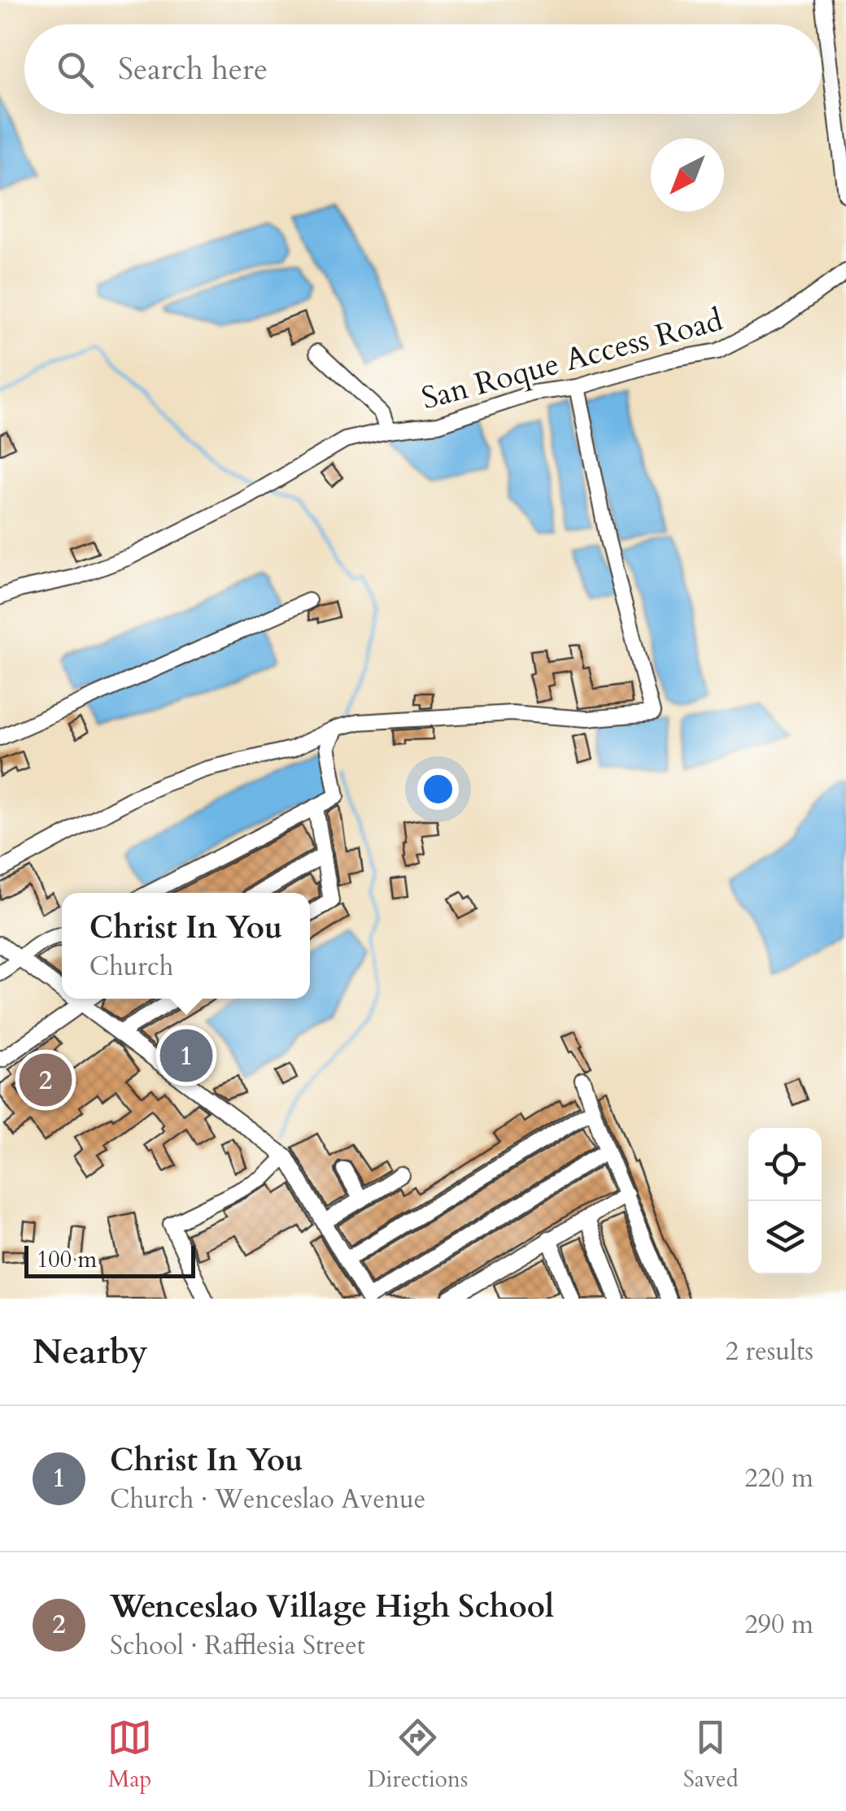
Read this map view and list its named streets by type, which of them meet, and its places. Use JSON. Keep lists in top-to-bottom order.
{
  "streets": {
    "street": ["San Roque Access Road"]
  },
  "scale_bar": "100 m",
  "north": "bottom left",
  "page": {
    "search": "Search here",
    "popup": ["Christ In You", "Church"],
    "pins": ["1", "2"],
    "scale": "100 m",
    "heading": ["Nearby", "2 results"],
    "list": [
      {
        "mark": "1",
        "name": "Christ In You",
        "note": "Church · Wenceslao Avenue",
        "value": "220 m"
      },
      {
        "mark": "2",
        "name": "Wenceslao Village High School",
        "note": "School · Rafflesia Street",
        "value": "290 m"
      }
    ],
    "nav": ["Map", "Directions", "Saved"]
  }
}
